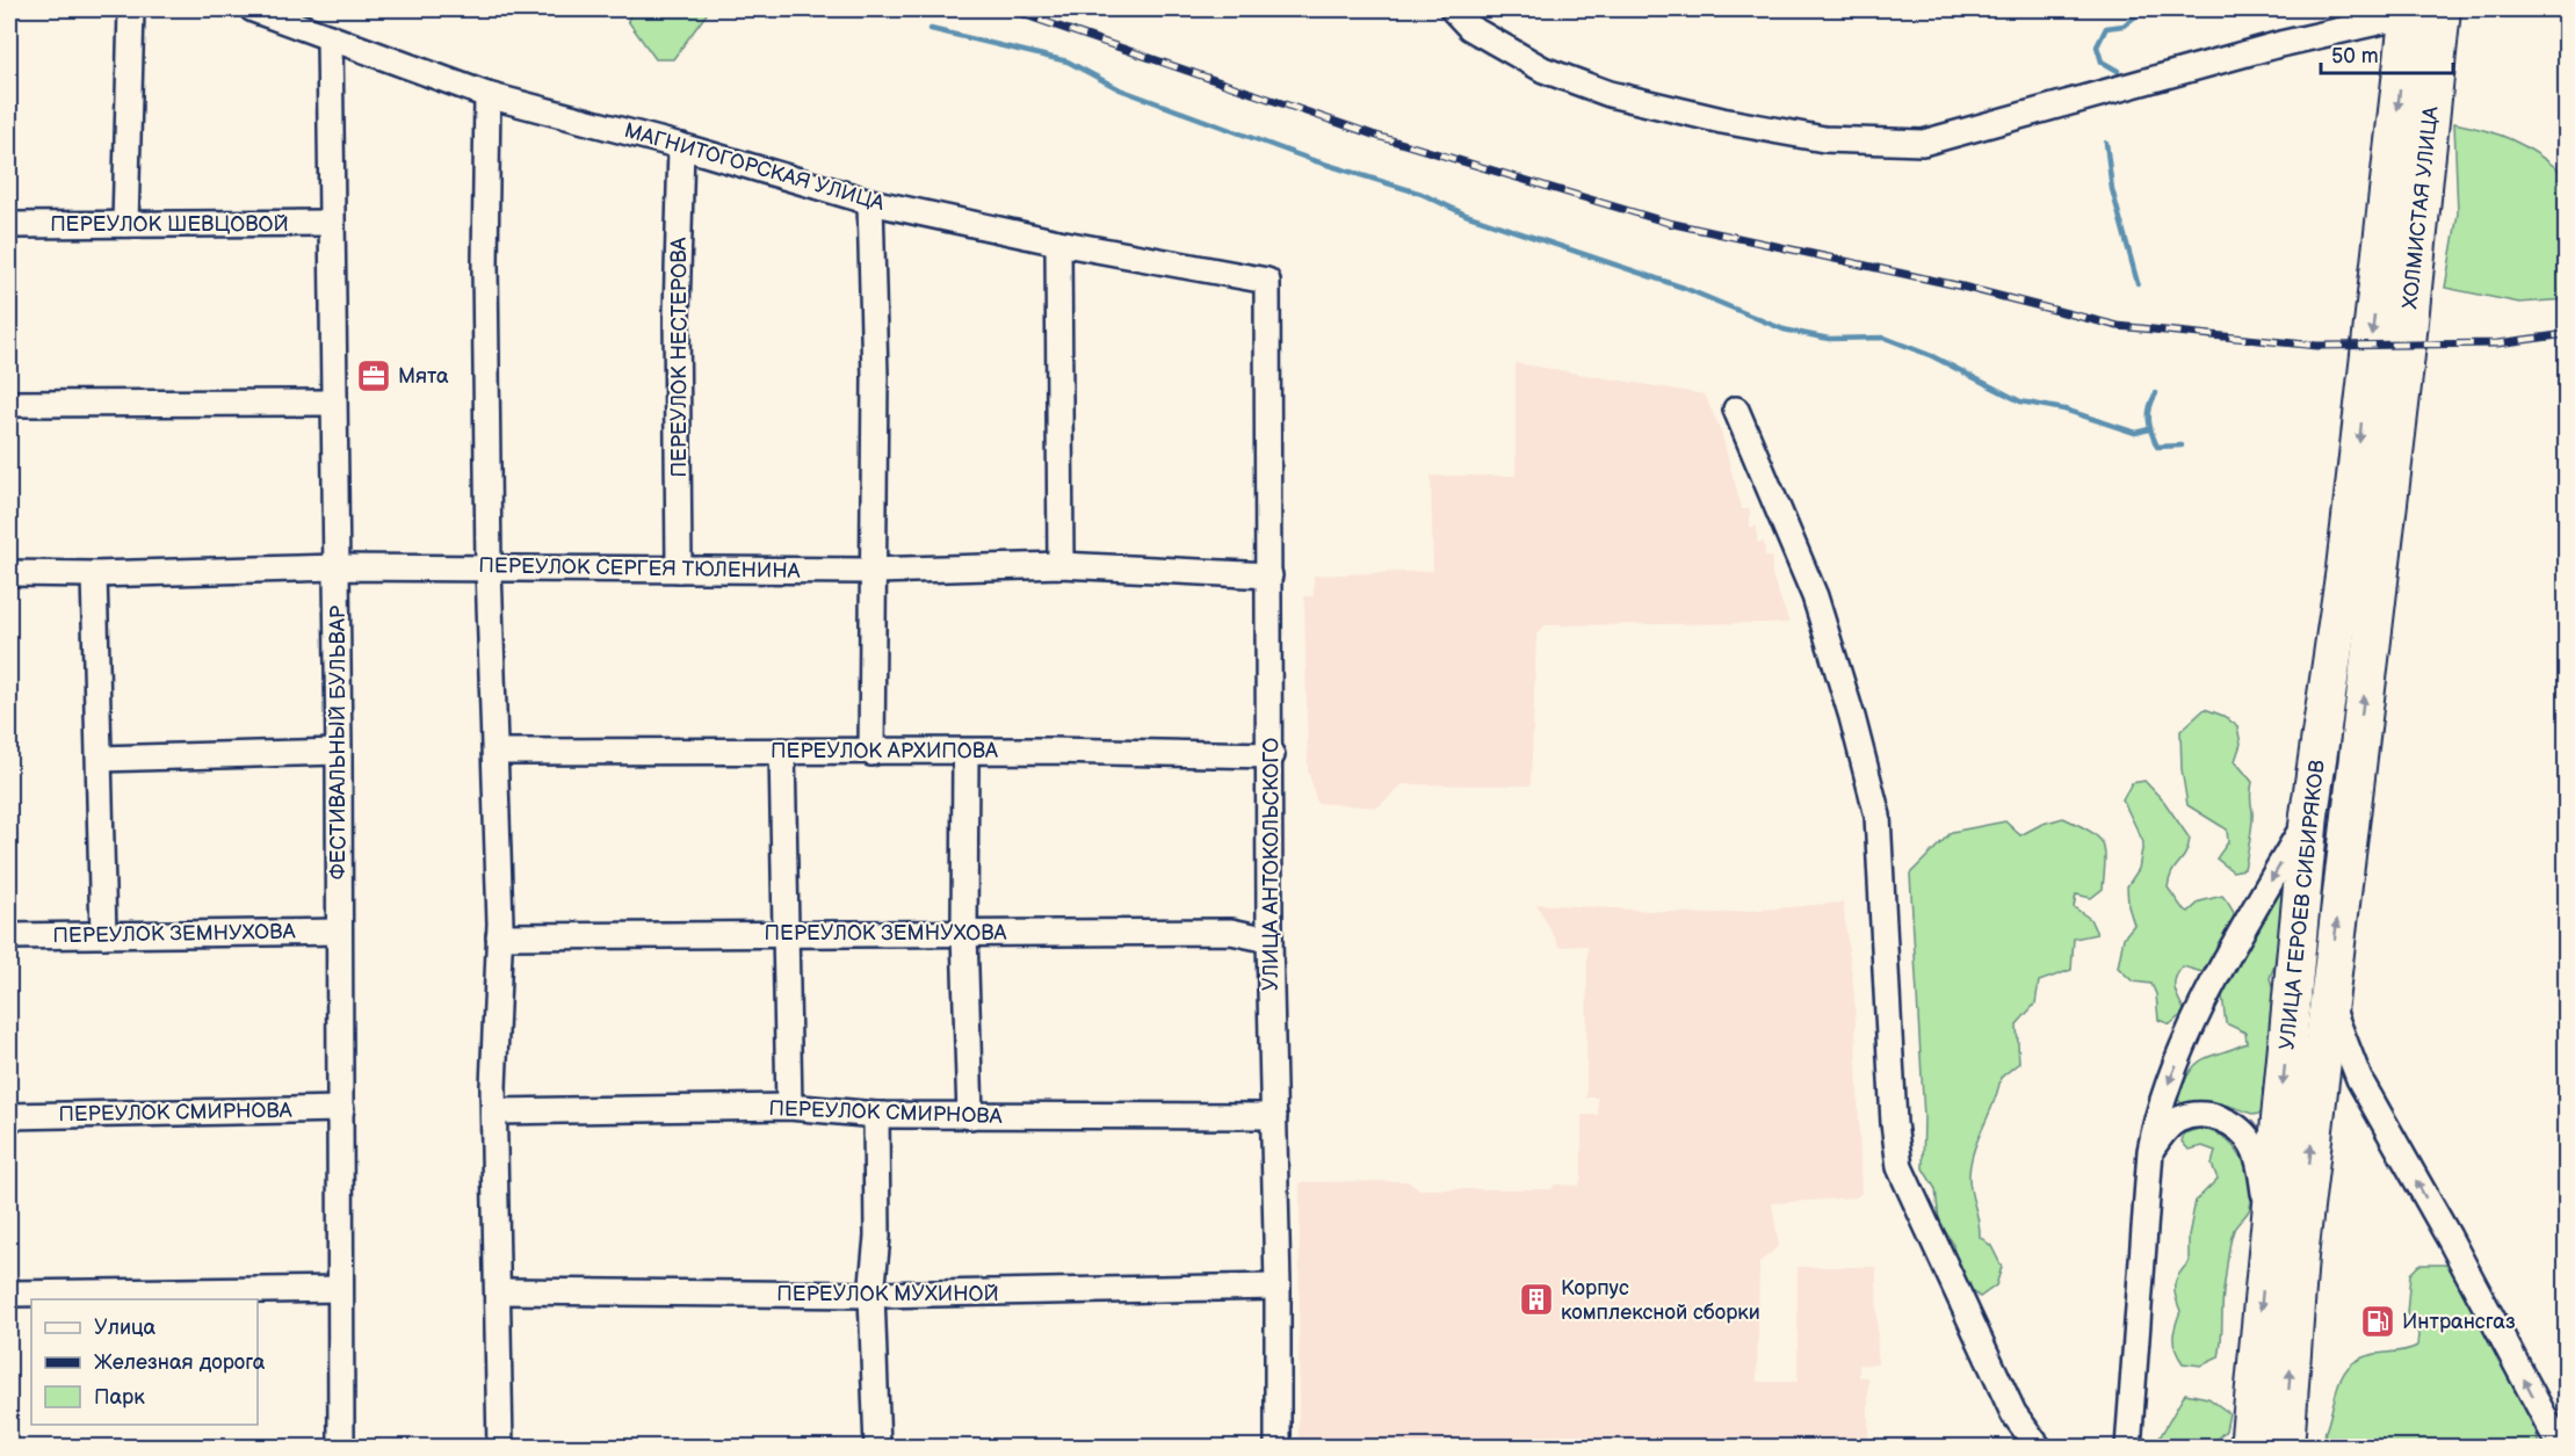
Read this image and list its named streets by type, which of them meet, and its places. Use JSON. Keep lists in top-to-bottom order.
{
  "streets": {
    "highway": ["ХОЛМИСТАЯ УЛИЦА", "УЛИЦА ГЕРОЕВ СИБИРЯКОВ"],
    "street": [
      "МАГНИТОГОРСКАЯ УЛИЦА",
      "ПЕРЕУЛОК ШЕВЦОВОЙ",
      "ПЕРЕУЛОК НЕСТЕРОВА",
      "ПЕРЕУЛОК СЕРГЕЯ ТЮЛЕНИНА",
      "ФЕСТИВАЛЬНЫЙ БУЛЬВАР",
      "ПЕРЕУЛОК АРХИПОВА",
      "УЛИЦА АНТОКОЛЬСКОГО",
      "ПЕРЕУЛОК ЗЕМНУХОВА",
      "ПЕРЕУЛОК СМИРНОВА",
      "ПЕРЕУЛОК МУХИНОЙ"
    ]
  },
  "crossings": [
    ["МАГНИТОГОРСКАЯ УЛИЦА", "ПЕРЕУЛОК НЕСТЕРОВА"],
    ["МАГНИТОГОРСКАЯ УЛИЦА", "ФЕСТИВАЛЬНЫЙ БУЛЬВАР"],
    ["МАГНИТОГОРСКАЯ УЛИЦА", "УЛИЦА АНТОКОЛЬСКОГО"],
    ["ХОЛМИСТАЯ УЛИЦА", "УЛИЦА ГЕРОЕВ СИБИРЯКОВ"],
    ["ПЕРЕУЛОК ШЕВЦОВОЙ", "ФЕСТИВАЛЬНЫЙ БУЛЬВАР"],
    ["ПЕРЕУЛОК НЕСТЕРОВА", "ПЕРЕУЛОК СЕРГЕЯ ТЮЛЕНИНА"],
    ["ПЕРЕУЛОК СЕРГЕЯ ТЮЛЕНИНА", "ФЕСТИВАЛЬНЫЙ БУЛЬВАР"],
    ["ПЕРЕУЛОК СЕРГЕЯ ТЮЛЕНИНА", "УЛИЦА АНТОКОЛЬСКОГО"],
    ["ФЕСТИВАЛЬНЫЙ БУЛЬВАР", "ПЕРЕУЛОК ЗЕМНУХОВА"],
    ["ФЕСТИВАЛЬНЫЙ БУЛЬВАР", "ПЕРЕУЛОК СМИРНОВА"],
    ["ПЕРЕУЛОК АРХИПОВА", "УЛИЦА АНТОКОЛЬСКОГО"],
    ["УЛИЦА АНТОКОЛЬСКОГО", "ПЕРЕУЛОК ЗЕМНУХОВА"],
    ["УЛИЦА АНТОКОЛЬСКОГО", "ПЕРЕУЛОК СМИРНОВА"],
    ["УЛИЦА АНТОКОЛЬСКОГО", "ПЕРЕУЛОК МУХИНОЙ"]
  ],
  "places": {
    "office": ["Мята"],
    "building": ["Корпус комплексной сборки"],
    "fuel station": ["Интрансгаз"]
  },
  "legend": ["Улица", "Железная дорога", "Парк"],
  "scale_bar": "50 m"
}
